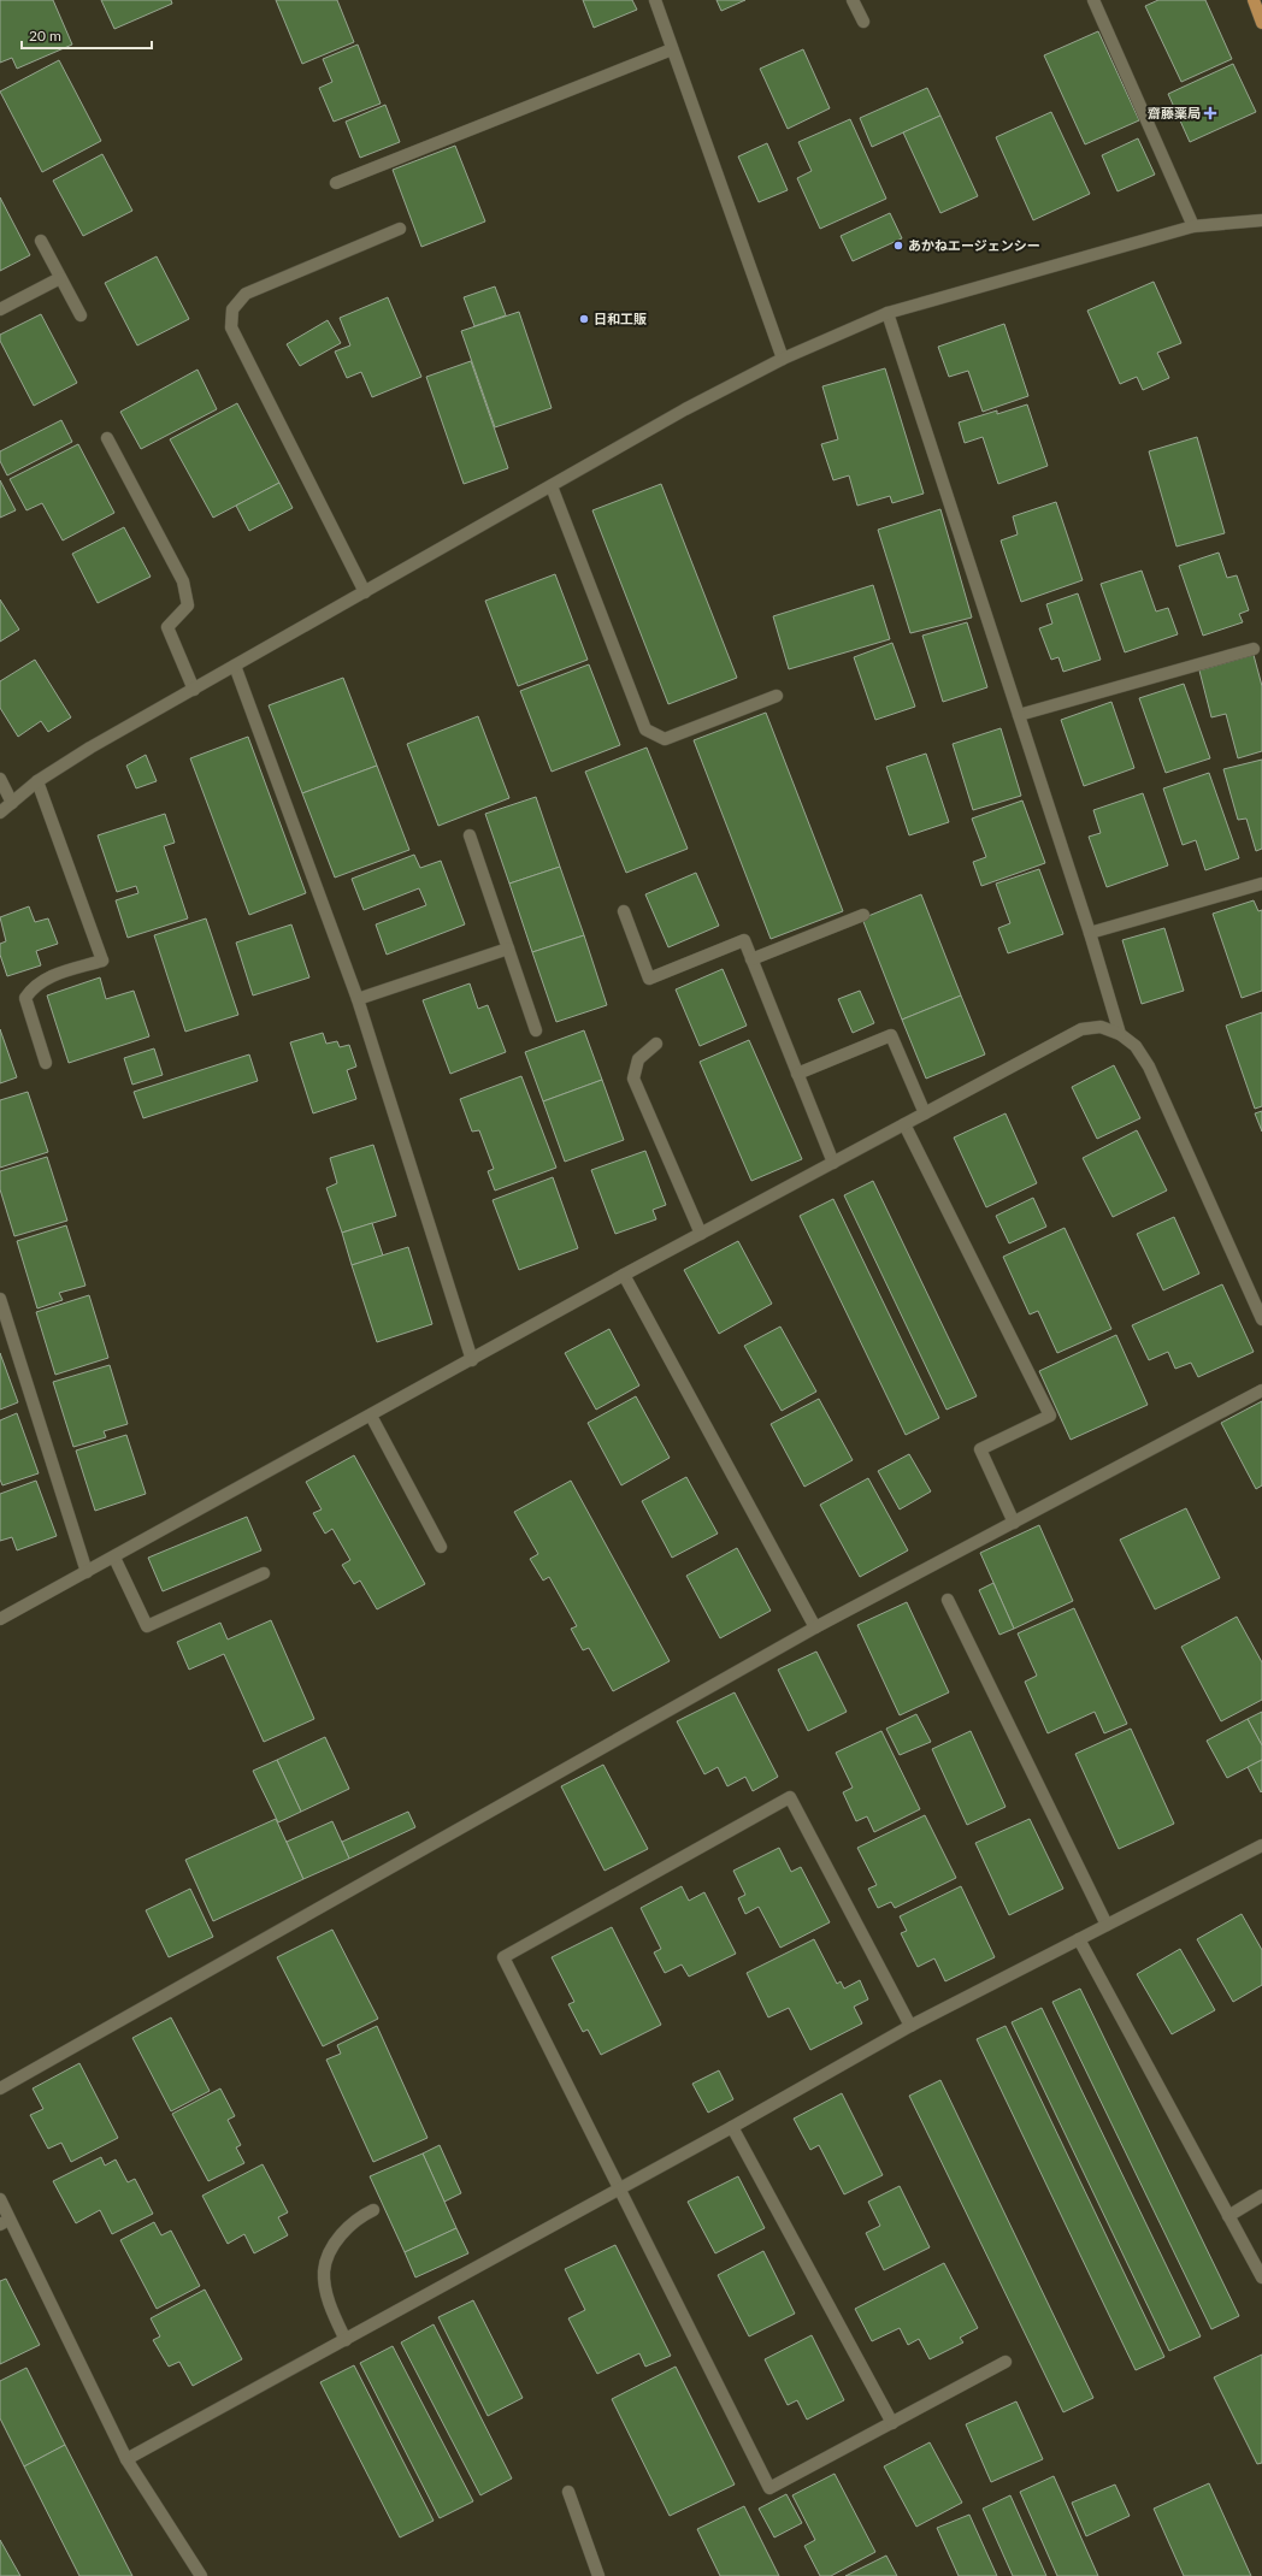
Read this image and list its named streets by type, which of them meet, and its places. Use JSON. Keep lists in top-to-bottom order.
{
  "places": {
    "health": ["齋藤薬局"],
    "other": ["あかねエージェンシー", "日和工販"]
  },
  "scale_bar": "20 m"
}
